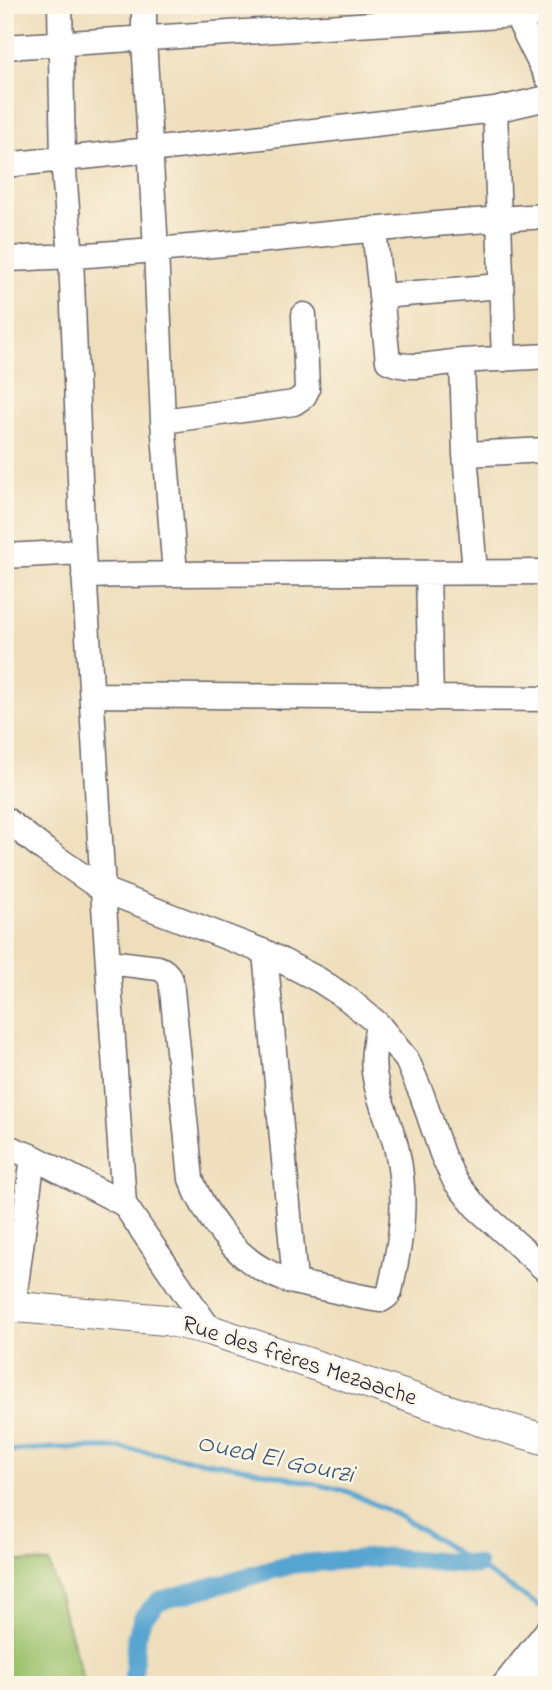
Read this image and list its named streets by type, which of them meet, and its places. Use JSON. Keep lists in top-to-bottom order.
{
  "streets": {
    "main road": ["Rue des frères Mezaache"]
  },
  "water": ["Oued El Gourzi"]
}
